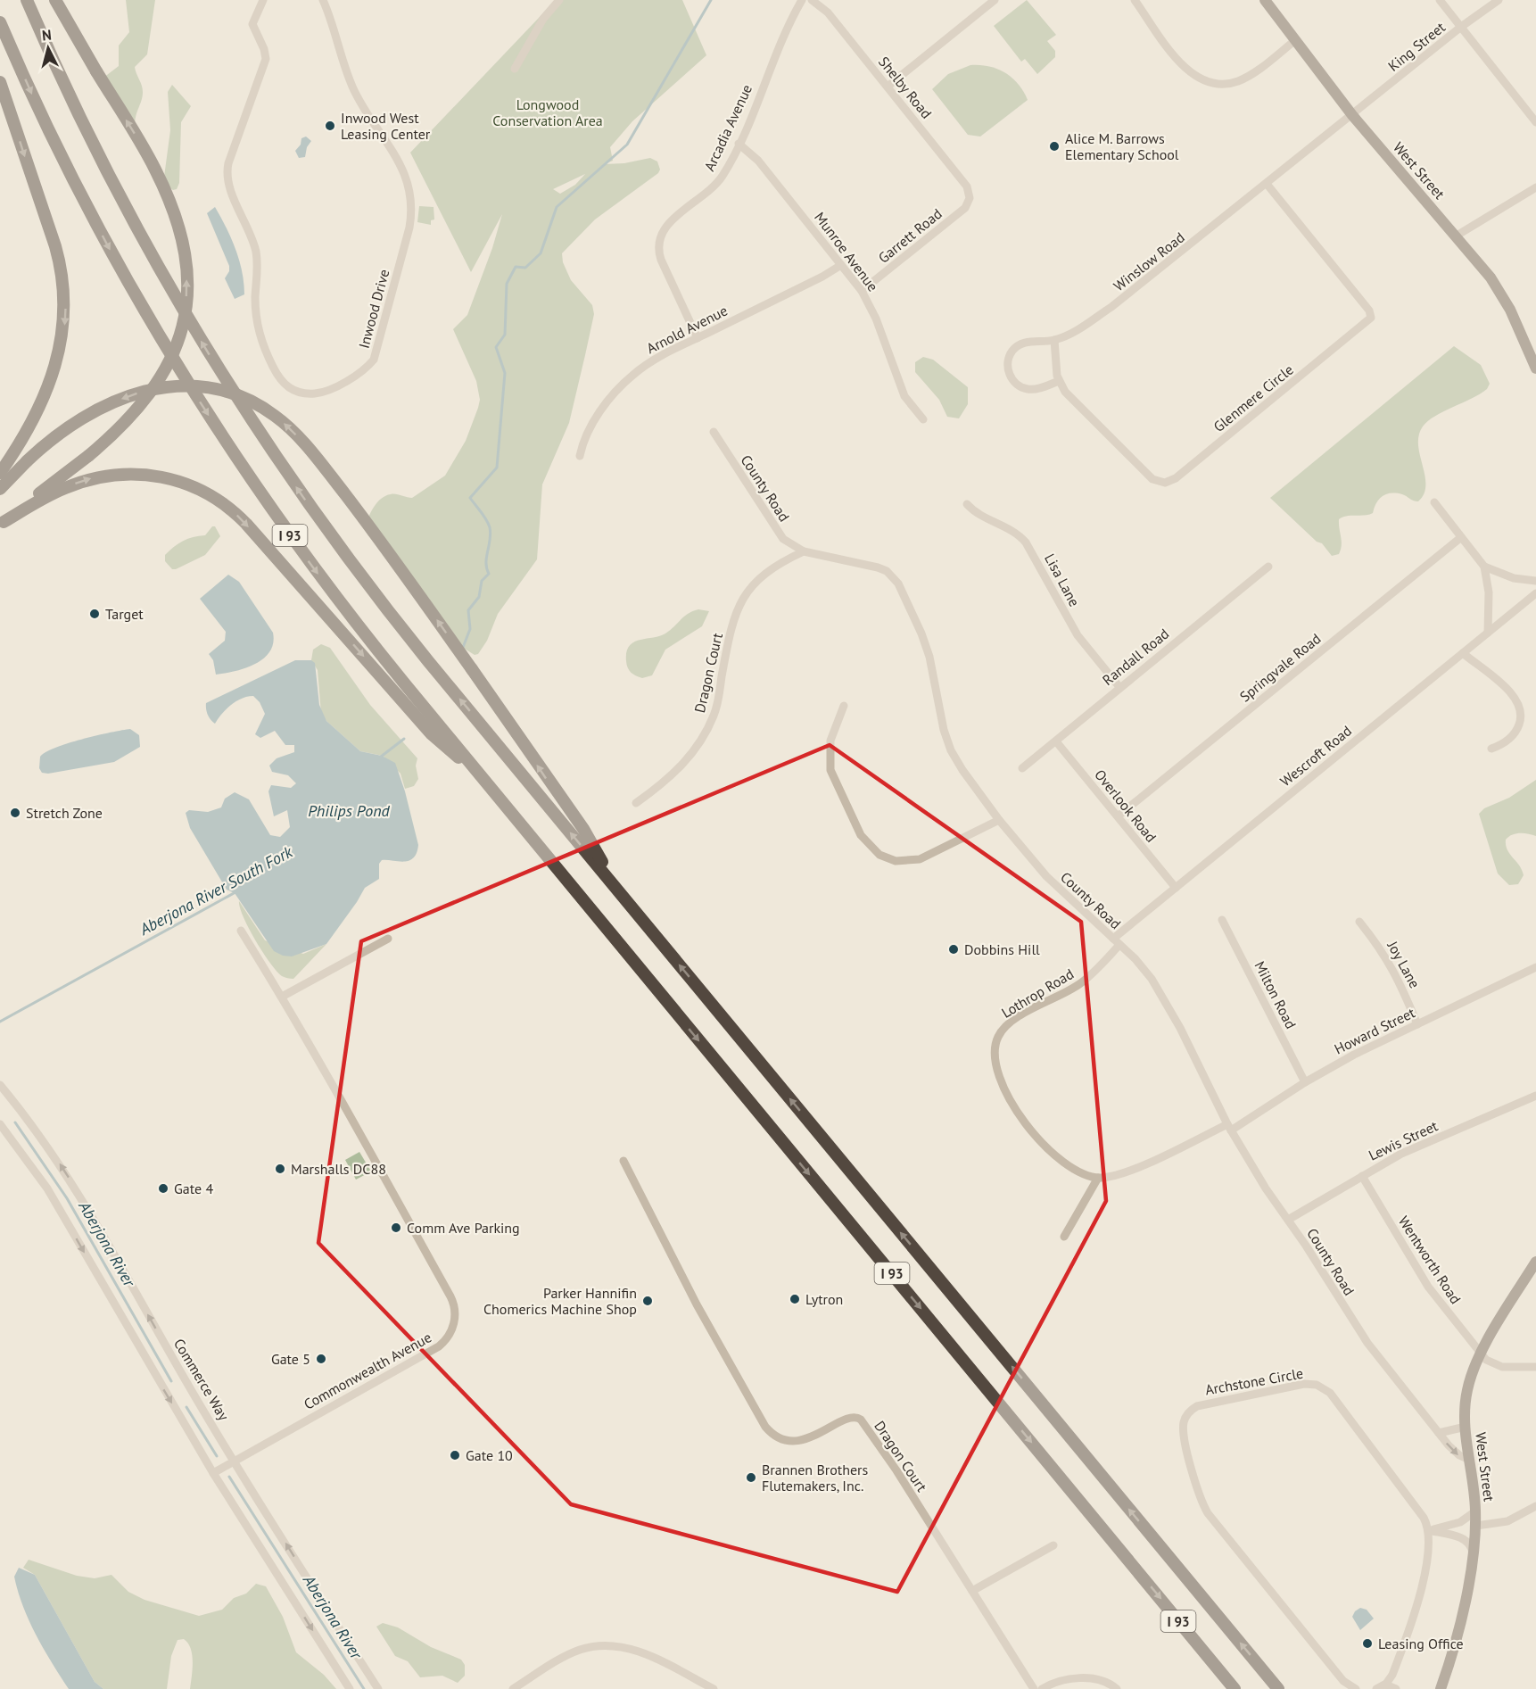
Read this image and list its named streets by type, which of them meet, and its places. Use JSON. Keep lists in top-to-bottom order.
{
  "streets": {
    "highway": ["I 93"],
    "main road": ["West Street"],
    "street": [
      "King Street",
      "Shelby Road",
      "Arcadia Avenue",
      "Garrett Road",
      "Munroe Avenue",
      "Winslow Road",
      "Inwood Drive",
      "Arnold Avenue",
      "Glenmere Circle",
      "County Road",
      "Lisa Lane",
      "Randall Road",
      "Springvale Road",
      "Dragon Court",
      "Wescroft Road",
      "Overlook Road",
      "Joy Lane",
      "Lothrop Road",
      "Milton Road",
      "Howard Street",
      "Lewis Street",
      "Wentworth Road",
      "Commonwealth Avenue",
      "Commerce Way",
      "Archstone Circle"
    ]
  },
  "crossings": [
    ["King Street", "West Street"],
    ["King Street", "Winslow Road"],
    ["Shelby Road", "Garrett Road"],
    ["Arcadia Avenue", "Munroe Avenue"],
    ["Arcadia Avenue", "Arnold Avenue"],
    ["West Street", "Winslow Road"],
    ["West Street", "County Road"],
    ["West Street", "Wentworth Road"],
    ["Garrett Road", "Munroe Avenue"],
    ["Munroe Avenue", "Arnold Avenue"],
    ["Winslow Road", "Glenmere Circle"],
    ["County Road", "Dragon Court"],
    ["County Road", "Wescroft Road"],
    ["County Road", "Lothrop Road"],
    ["County Road", "Howard Street"],
    ["County Road", "Lewis Street"],
    ["Lisa Lane", "Randall Road"],
    ["Randall Road", "Overlook Road"],
    ["Springvale Road", "Overlook Road"],
    ["Wescroft Road", "Overlook Road"],
    ["Wescroft Road", "Lothrop Road"],
    ["Joy Lane", "Howard Street"],
    ["Milton Road", "Howard Street"],
    ["Lewis Street", "Wentworth Road"],
    ["Commonwealth Avenue", "Commerce Way"]
  ],
  "water": ["Philips Pond", "Aberjona River South Fork", "Aberjona River"],
  "parks": ["Longwood Conservation Area"],
  "places": [
    "Inwood West Leasing Center",
    "Alice M. Barrows Elementary School",
    "Target",
    "Stretch Zone",
    "Dobbins Hill",
    "Marshalls DC88",
    "Gate 4",
    "Comm Ave Parking",
    "Lytron",
    "Parker Hannifin Chomerics Machine Shop",
    "Gate 5",
    "Gate 10",
    "Brannen Brothers Flutemakers, Inc.",
    "Leasing Office"
  ],
  "north": "top"
}
